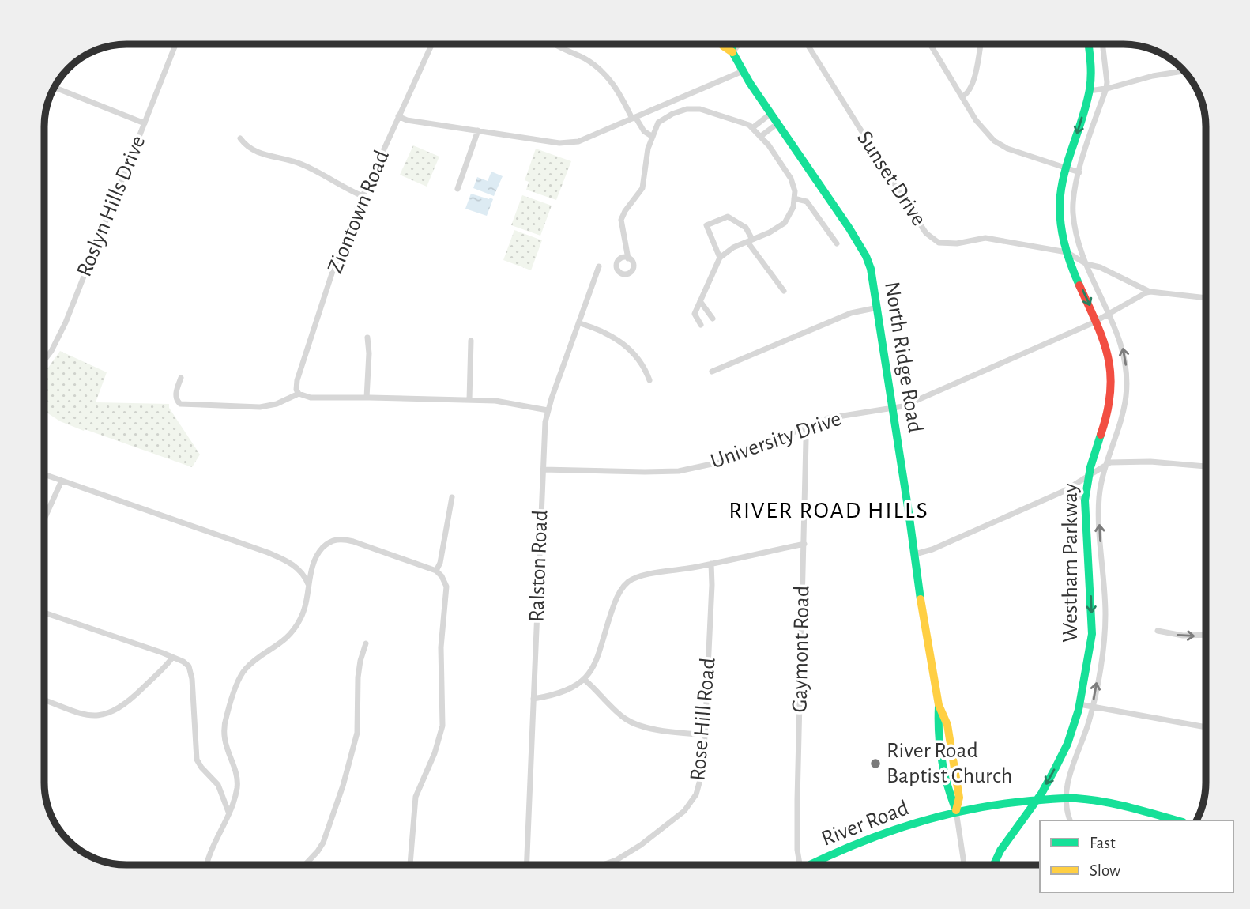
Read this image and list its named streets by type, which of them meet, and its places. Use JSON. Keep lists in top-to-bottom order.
{
  "streets": {
    "main road": ["North Ridge Road", "Westham Parkway", "River Road"],
    "street": [
      "Sunset Drive",
      "Roslyn Hills Drive",
      "Ziontown Road",
      "University Drive",
      "Ralston Road",
      "Gaymont Road",
      "Rose Hill Road"
    ]
  },
  "crossings": [
    ["Sunset Drive", "University Drive"],
    ["Sunset Drive", "Westham Parkway"],
    ["North Ridge Road", "University Drive"],
    ["North Ridge Road", "River Road"],
    ["University Drive", "Westham Parkway"],
    ["University Drive", "Ralston Road"],
    ["University Drive", "Gaymont Road"],
    ["Westham Parkway", "River Road"]
  ],
  "districts": ["RIVER ROAD HILLS"],
  "places": ["River Road Baptist Church"],
  "legend": ["Fast", "Slow"]
}
